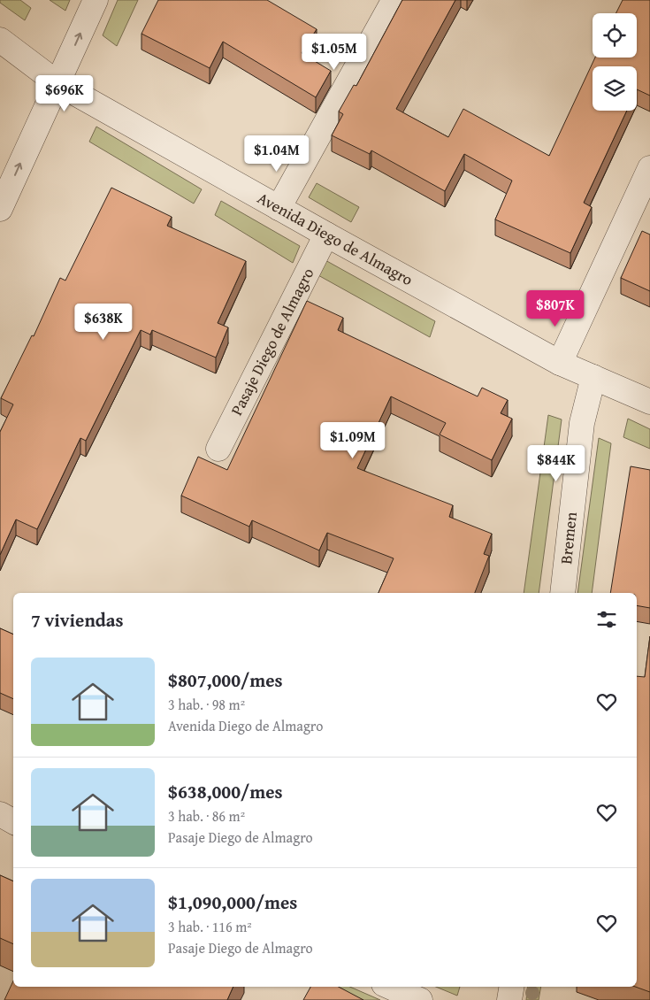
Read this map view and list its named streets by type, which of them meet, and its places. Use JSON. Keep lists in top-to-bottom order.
{
  "streets": {
    "street": ["Avenida Diego de Almagro", "Pasaje Diego de Almagro", "Bremen"]
  },
  "crossings": [
    ["Avenida Diego de Almagro", "Pasaje Diego de Almagro"],
    ["Avenida Diego de Almagro", "Bremen"]
  ],
  "page": {
    "price": [
      "$1.05M",
      "$696K",
      "$1.04M",
      "$807K",
      "$638K",
      "$1.09M",
      "$844K"
    ],
    "heading": "7 viviendas",
    "list": [
      {
        "name": "$807,000/mes",
        "note": "3 hab. · 98 m² · Avenida Diego de Almagro"
      },
      {
        "name": "$638,000/mes",
        "note": "3 hab. · 86 m² · Pasaje Diego de Almagro"
      },
      {
        "name": "$1,090,000/mes",
        "note": "3 hab. · 116 m² · Pasaje Diego de Almagro"
      }
    ]
  }
}
